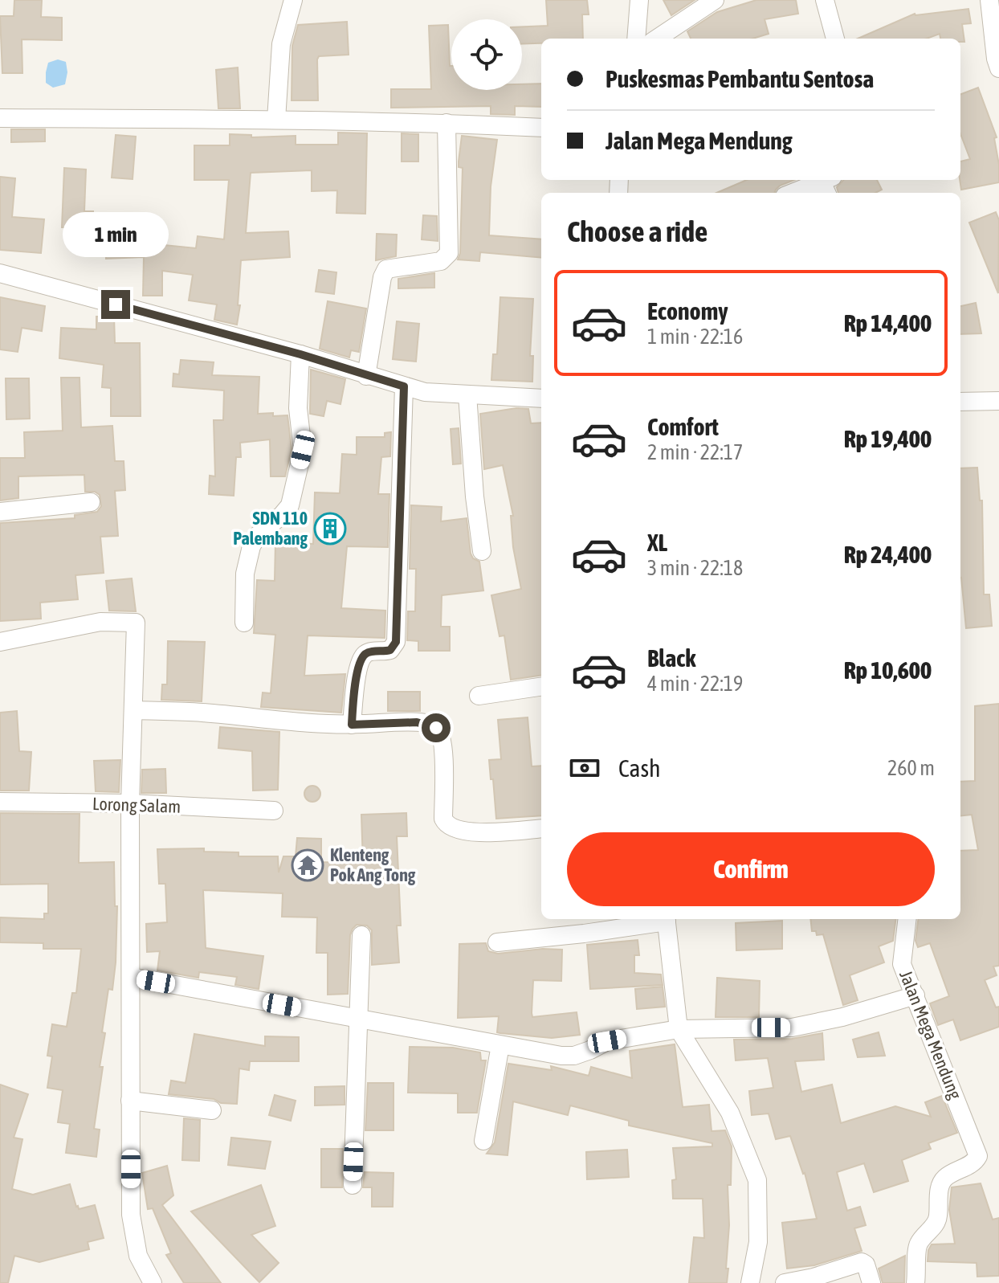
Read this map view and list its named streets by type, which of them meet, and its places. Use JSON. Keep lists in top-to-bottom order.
{
  "streets": {
    "street": ["Lorong Salam", "Jalan Mega Mendung"]
  },
  "places": {
    "building": ["SDN 110 Palembang"],
    "temple": ["Klenteng Pok Ang Tong"]
  },
  "page": {
    "banner": ["Puskesmas Pembantu Sentosa", "Jalan Mega Mendung"],
    "heading": "Choose a ride",
    "bubble": "1 min",
    "list": [
      {
        "name": "Economy",
        "note": "1 min · 22:16",
        "value": "Rp 14,400"
      },
      {
        "name": "Comfort",
        "note": "2 min · 22:17",
        "value": "Rp 19,400"
      },
      {
        "name": "XL",
        "note": "3 min · 22:18",
        "value": "Rp 24,400"
      },
      {
        "name": "Black",
        "note": "4 min · 22:19",
        "value": "Rp 10,600"
      }
    ],
    "pay": ["Cash", "260 m"],
    "buttons": "Confirm"
  }
}
